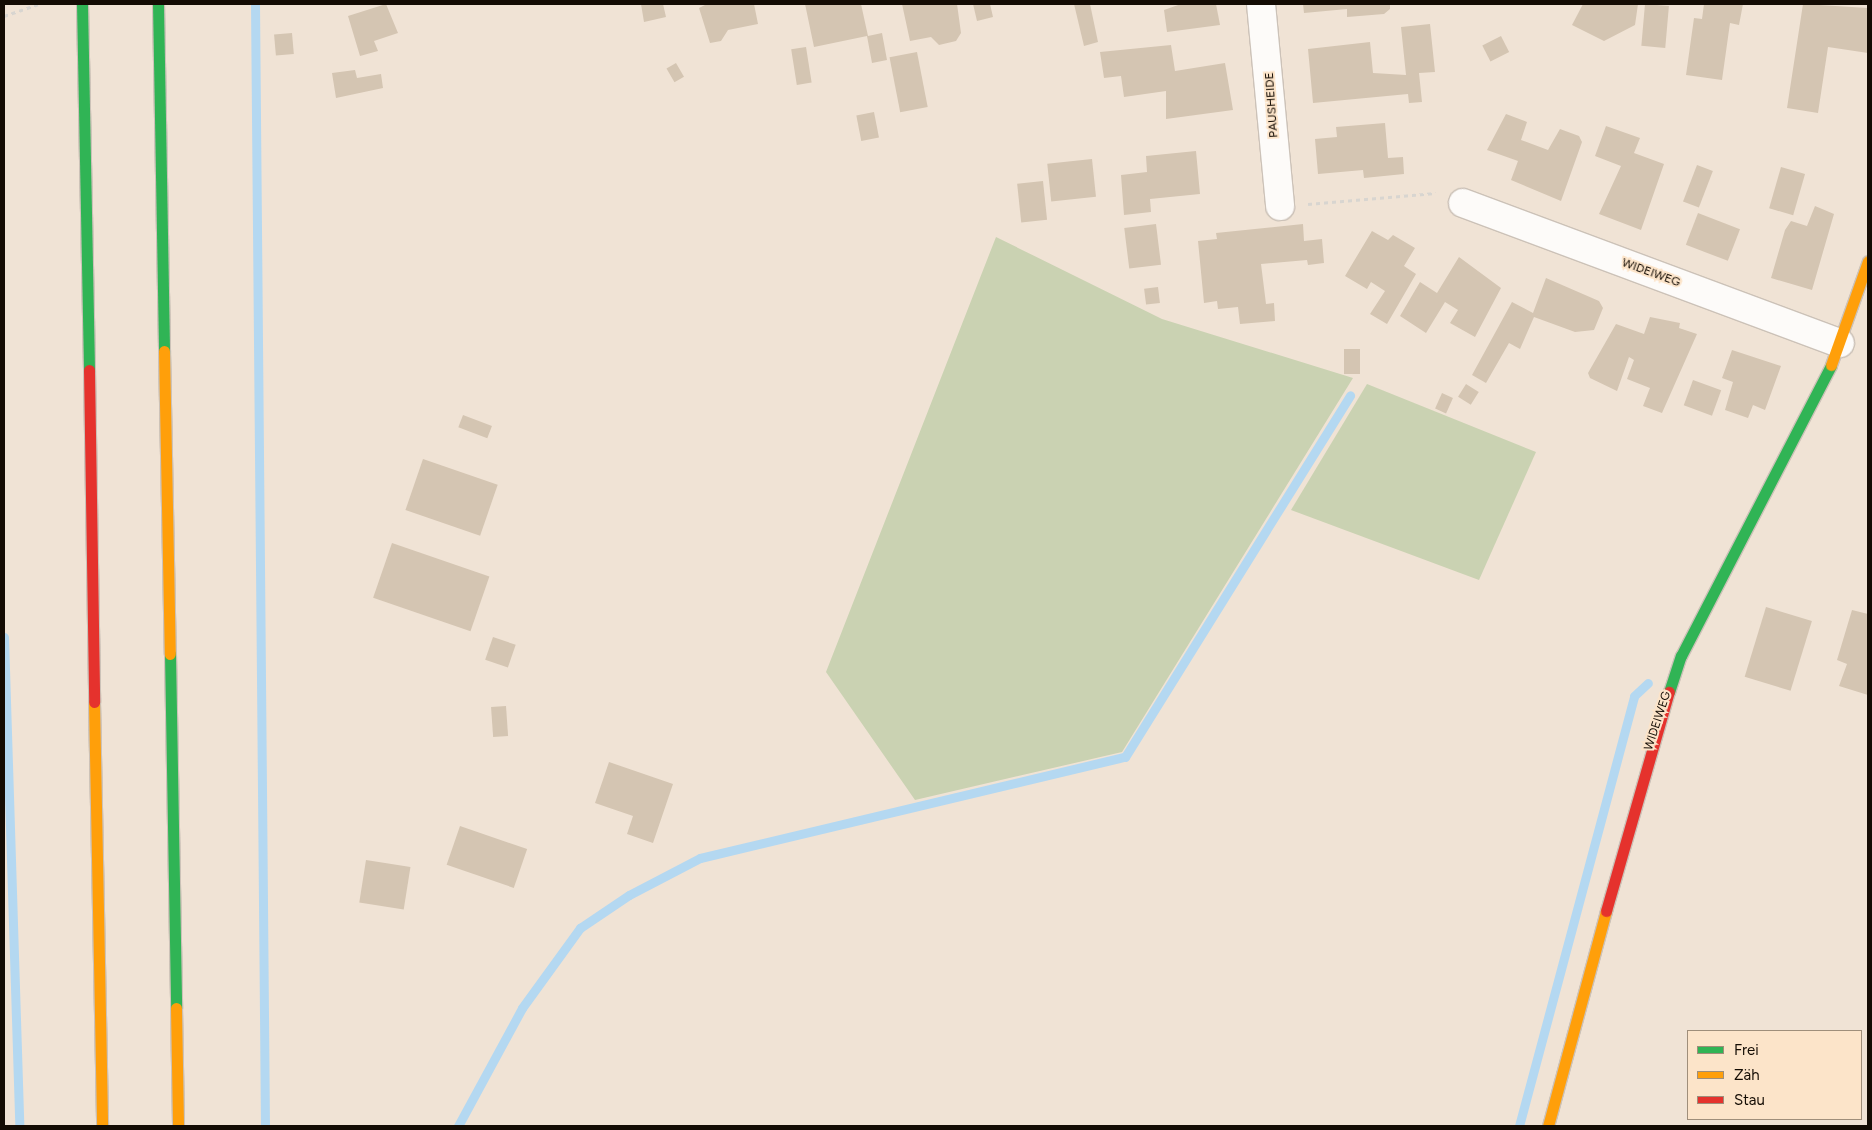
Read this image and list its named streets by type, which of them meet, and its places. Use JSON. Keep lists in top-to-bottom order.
{
  "streets": {
    "main road": ["WIDEIWEG"],
    "street": ["PAUSHEIDE"]
  },
  "legend": ["Frei", "Zäh", "Stau"]
}
